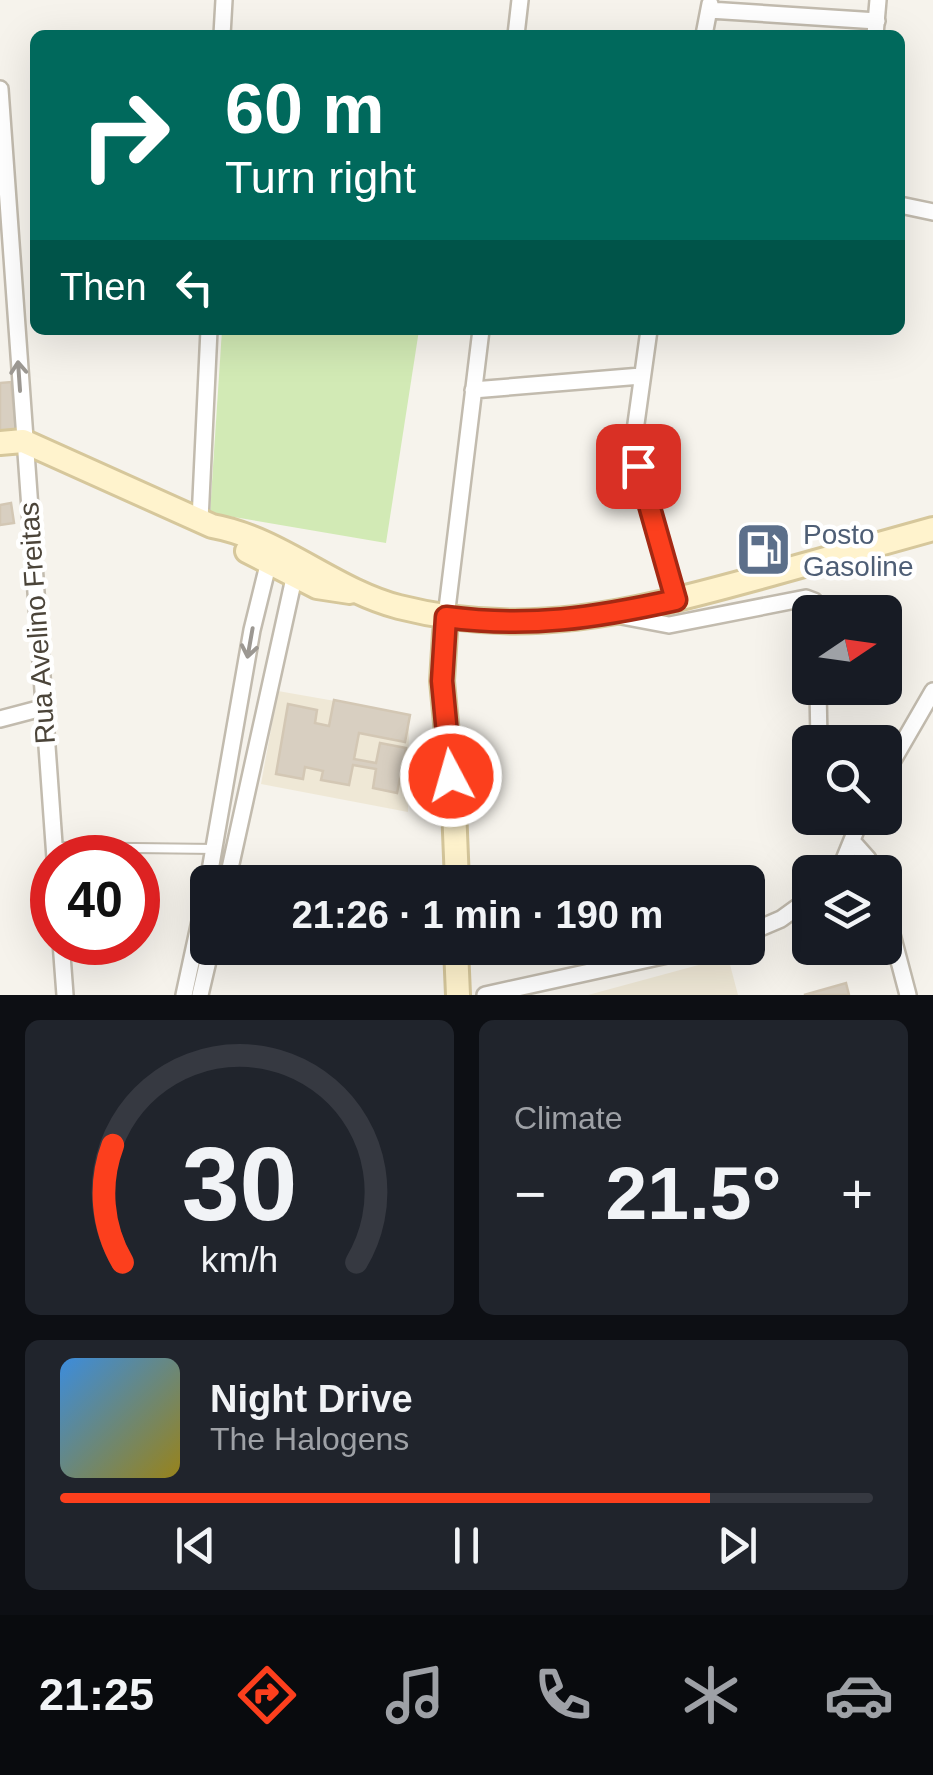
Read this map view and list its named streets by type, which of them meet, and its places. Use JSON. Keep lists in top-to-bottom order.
{
  "streets": {
    "street": ["Rua Avelino Freitas"]
  },
  "one_way": ["Rua Avelino Freitas"],
  "places": {
    "fuel station": ["Posto Gasoline"]
  },
  "north": "right",
  "page": {
    "turn": ["60 m", "Turn right"],
    "then": "Then",
    "limit": "40",
    "trip": "21:26 · 1 min · 190 m",
    "tile": "Climate",
    "heat": ["−", "21.5°", "+"],
    "song": ["Night Drive", "The Halogens"],
    "tabs": "21:25",
    "gauge": ["30", "km/h"]
  }
}
